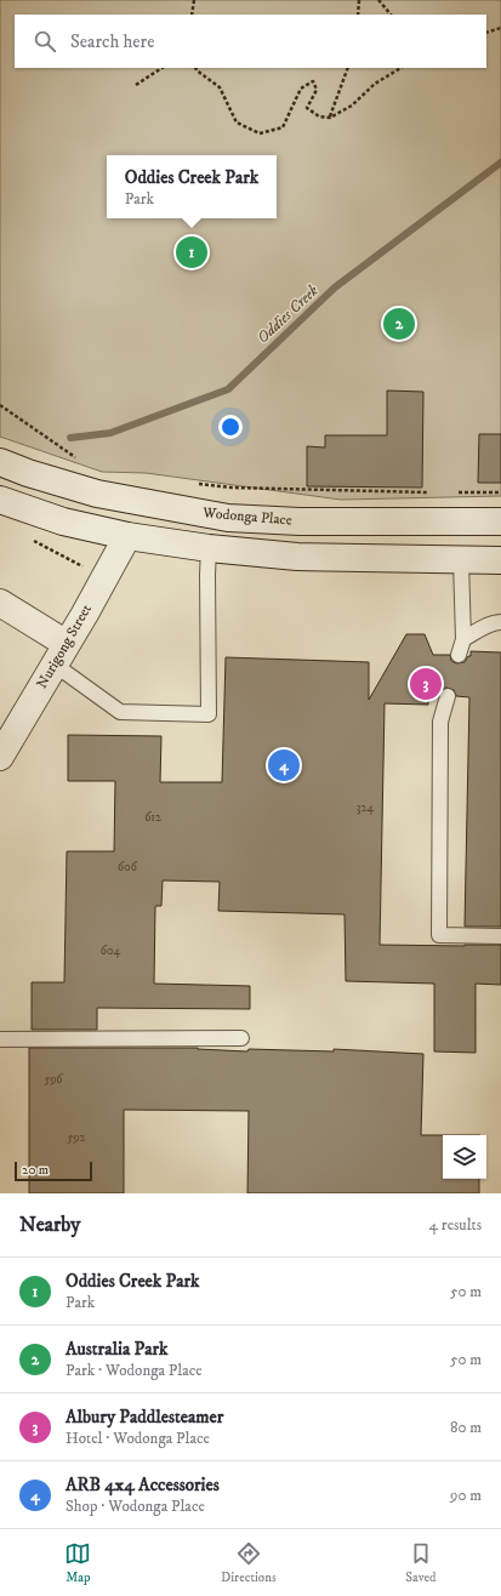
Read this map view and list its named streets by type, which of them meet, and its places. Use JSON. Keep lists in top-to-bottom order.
{
  "streets": {
    "main road": ["Wodonga Place", "Nurigong Street"]
  },
  "water": ["Oddies Creek"],
  "house_numbers": [
    "324",
    "612",
    "606",
    "604",
    "596",
    "592"
  ],
  "scale_bar": "20 m",
  "page": {
    "search": "Search here",
    "popup": ["Oddies Creek Park", "Park"],
    "pins": [
      "1",
      "2",
      "3",
      "4"
    ],
    "scale": "20 m",
    "heading": ["Nearby", "4 results"],
    "list": [
      {
        "mark": "1",
        "name": "Oddies Creek Park",
        "note": "Park",
        "value": "50 m"
      },
      {
        "mark": "2",
        "name": "Australia Park",
        "note": "Park · Wodonga Place",
        "value": "50 m"
      },
      {
        "mark": "3",
        "name": "Albury Paddlesteamer",
        "note": "Hotel · Wodonga Place",
        "value": "80 m"
      },
      {
        "mark": "4",
        "name": "ARB 4x4 Accessories",
        "note": "Shop · Wodonga Place",
        "value": "90 m"
      }
    ],
    "nav": ["Map", "Directions", "Saved"]
  }
}
